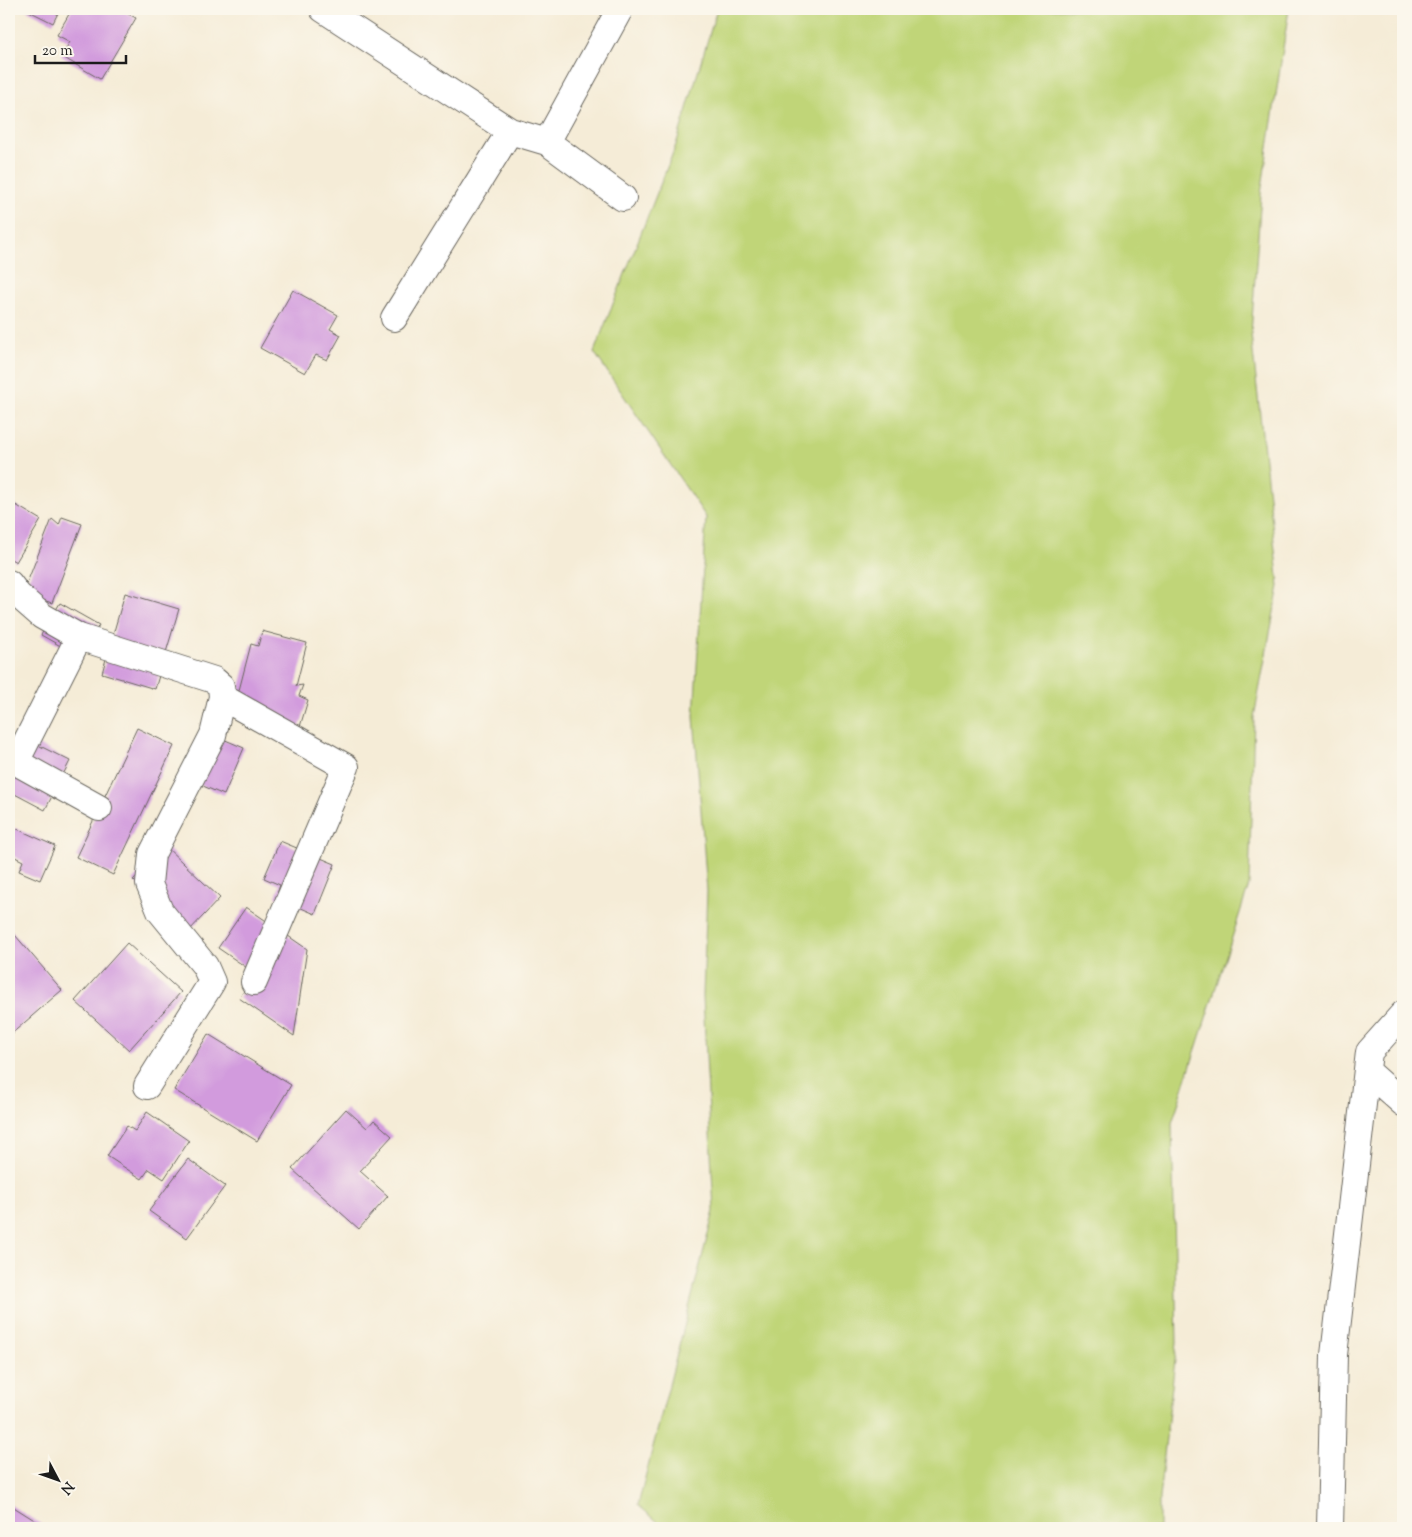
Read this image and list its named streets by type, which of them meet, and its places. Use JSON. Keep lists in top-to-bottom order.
{
  "scale_bar": "20 m",
  "north": "bottom right"
}
